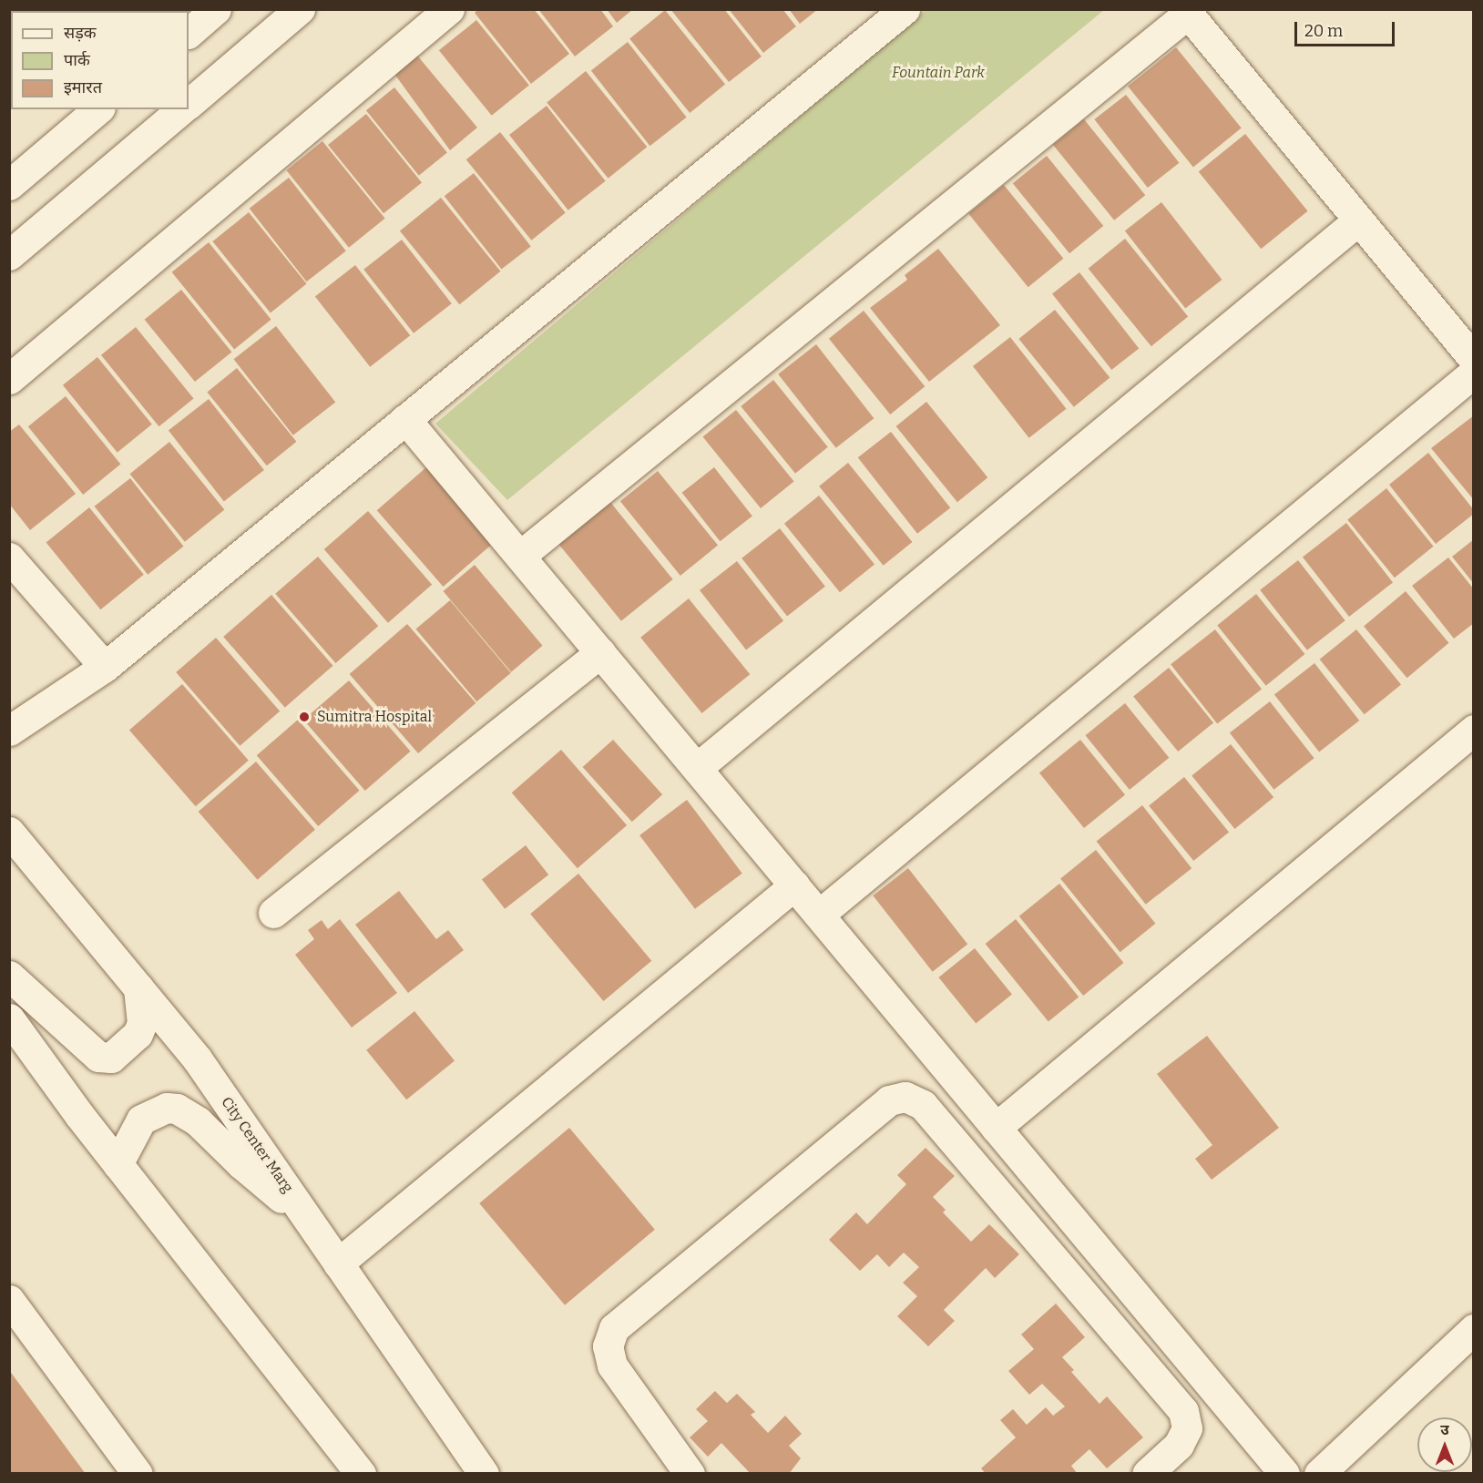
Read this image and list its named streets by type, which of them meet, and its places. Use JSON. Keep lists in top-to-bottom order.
{
  "streets": {
    "street": ["City Center Marg"]
  },
  "parks": ["Fountain Park"],
  "places": ["Sumitra Hospital"],
  "legend": ["सड़क", "पार्क", "इमारत"],
  "scale_bar": "20 m",
  "north": "top"
}
